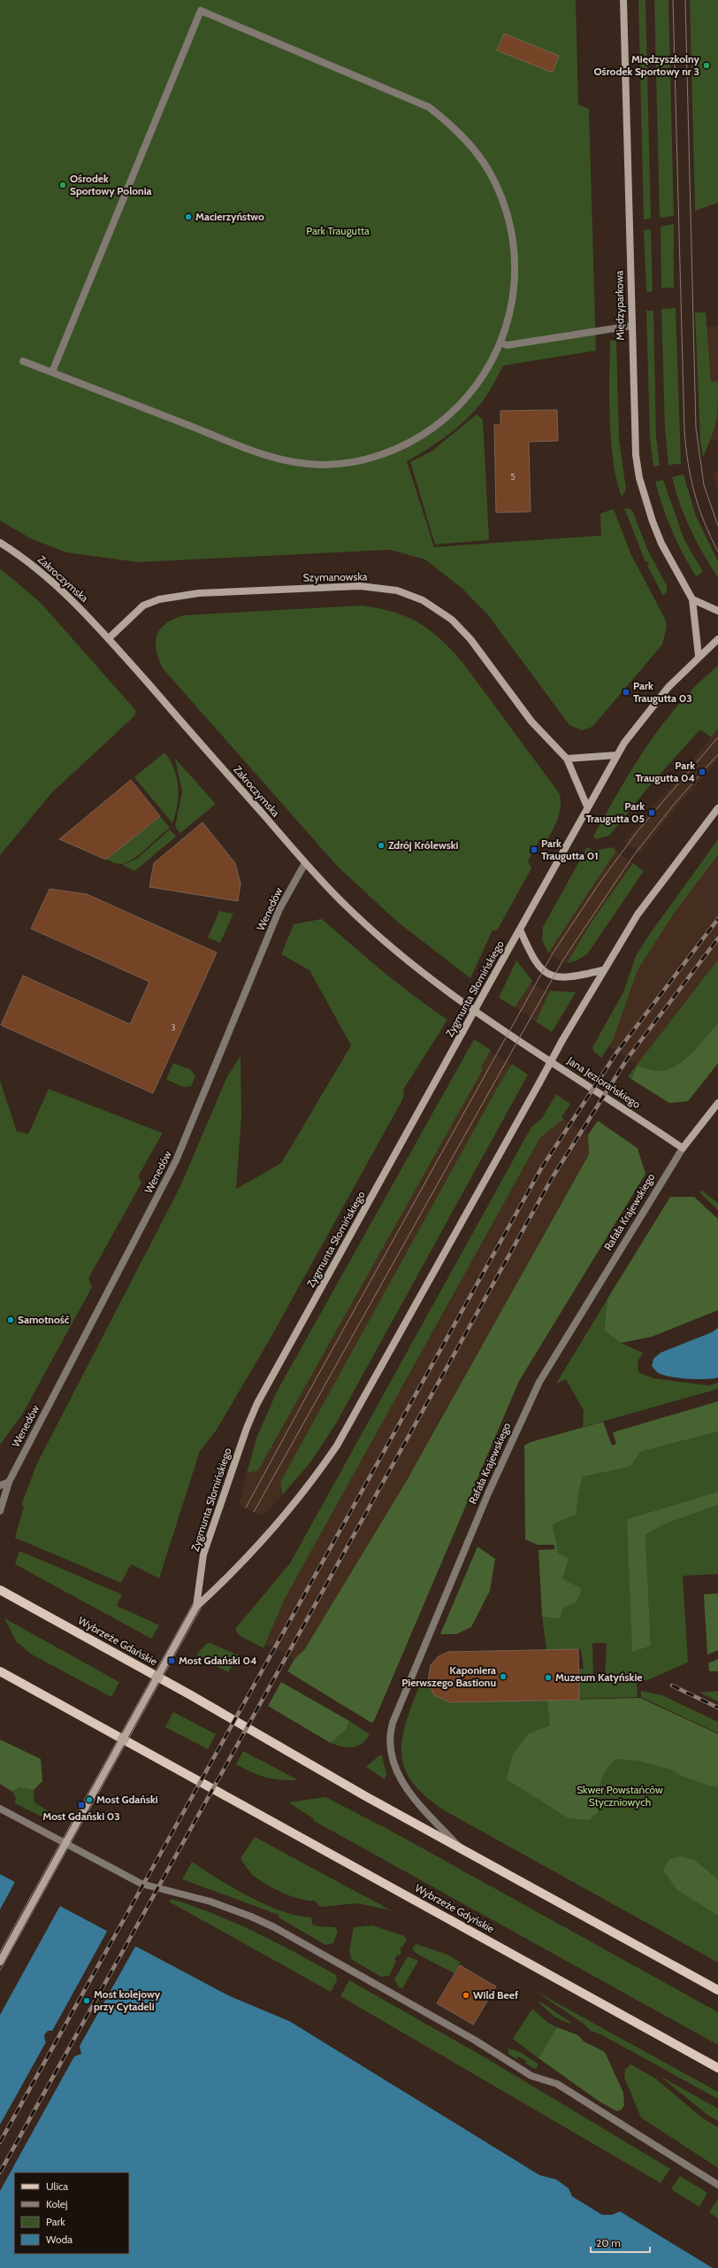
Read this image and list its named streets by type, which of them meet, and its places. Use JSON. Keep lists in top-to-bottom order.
{
  "streets": {
    "main road": [
      "Międzyparkowa",
      "Szymanowska",
      "Zakroczymska",
      "Zygmunta Słomińskiego",
      "Jana Jeziorańskiego",
      "Rafała Krajewskiego",
      "Wybrzeże Gdańskie",
      "Wybrzeże Gdyńskie"
    ],
    "street": ["Wenedów"]
  },
  "crossings": [
    ["Międzyparkowa", "Zygmunta Słomińskiego"],
    ["Szymanowska", "Zakroczymska"],
    ["Szymanowska", "Zygmunta Słomińskiego"],
    ["Zakroczymska", "Wenedów"],
    ["Zakroczymska", "Jana Jeziorańskiego"],
    ["Jana Jeziorańskiego", "Rafała Krajewskiego"],
    ["Rafała Krajewskiego", "Wybrzeże Gdańskie"]
  ],
  "parks": ["Park Traugutta", "Skwer Powstańców Styczniowych"],
  "places": {
    "other": [
      "Międzyszkolny Ośrodek Sportowy nr 3",
      "Ośrodek Sportowy Polonia",
      "Macierzyństwo",
      "Zdrój Królewski",
      "Samotność",
      "Kaponiera Pierwszego Bastionu",
      "Muzeum Katyńskie",
      "Most Gdański",
      "Wild Beef",
      "Most kolejowy przy Cytadeli"
    ],
    "transit": [
      "Park Traugutta 03",
      "Park Traugutta 04",
      "Park Traugutta 05",
      "Park Traugutta 01",
      "Most Gdański 04",
      "Most Gdański 03"
    ]
  },
  "house_numbers": ["5", "3"],
  "legend": [
    "Ulica",
    "Kolej",
    "Park",
    "Woda"
  ],
  "scale_bar": "20 m"
}
